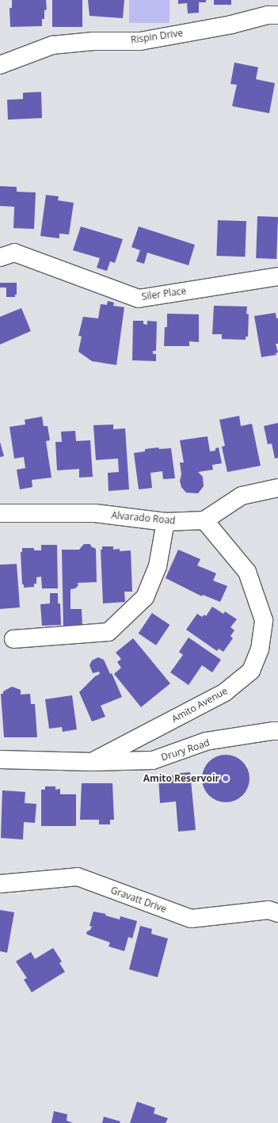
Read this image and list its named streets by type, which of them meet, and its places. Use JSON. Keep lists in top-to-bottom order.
{
  "streets": {
    "street": [
      "Rispin Drive",
      "Siler Place",
      "Alvarado Road",
      "Amito Avenue",
      "Drury Road",
      "Gravatt Drive"
    ]
  },
  "crossings": [
    ["Alvarado Road", "Amito Avenue"],
    ["Amito Avenue", "Drury Road"]
  ],
  "places": ["Amito Reservoir"]
}
